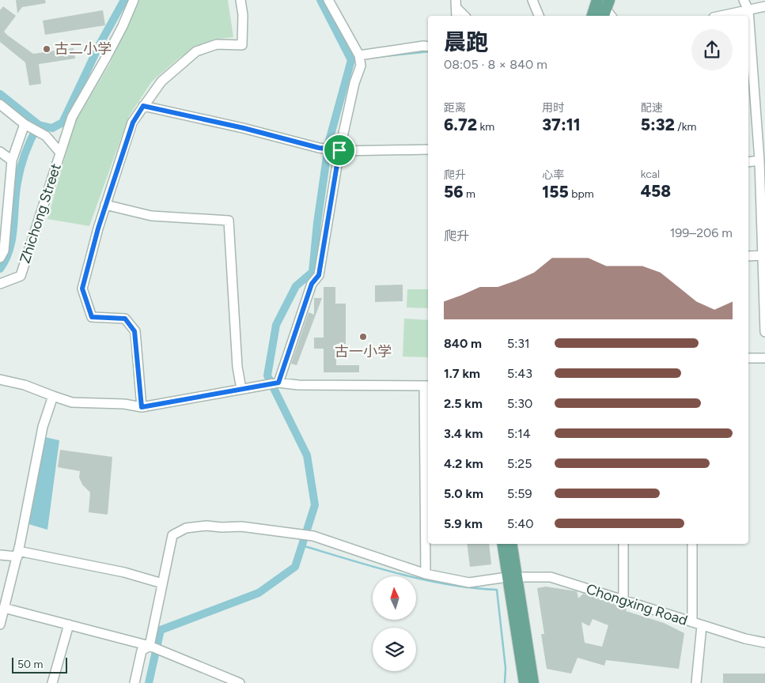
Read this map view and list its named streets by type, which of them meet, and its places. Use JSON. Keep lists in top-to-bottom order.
{
  "streets": {
    "street": ["Zhichong Street", "Chongxing Road"]
  },
  "places": ["古二小学", "古一小学"],
  "scale_bar": "50 m",
  "north": "top",
  "page": {
    "heading": ["晨跑", "08:05 · 8 × 840 m"],
    "stats": [
      ["距离", "6.72 km"],
      ["用时", "37:11"],
      ["配速", "5:32 /km"],
      ["爬升", "56 m"],
      ["心率", "155 bpm"],
      ["kcal", "458"]
    ],
    "chart": ["爬升", "199–206 m"],
    "list": [
      {
        "name": "840 m",
        "note": "5:31"
      },
      {
        "name": "1.7 km",
        "note": "5:43"
      },
      {
        "name": "2.5 km",
        "note": "5:30"
      },
      {
        "name": "3.4 km",
        "note": "5:14"
      },
      {
        "name": "4.2 km",
        "note": "5:25"
      },
      {
        "name": "5.0 km",
        "note": "5:59"
      },
      {
        "name": "5.9 km",
        "note": "5:40"
      }
    ],
    "scale": "50 m"
  }
}
